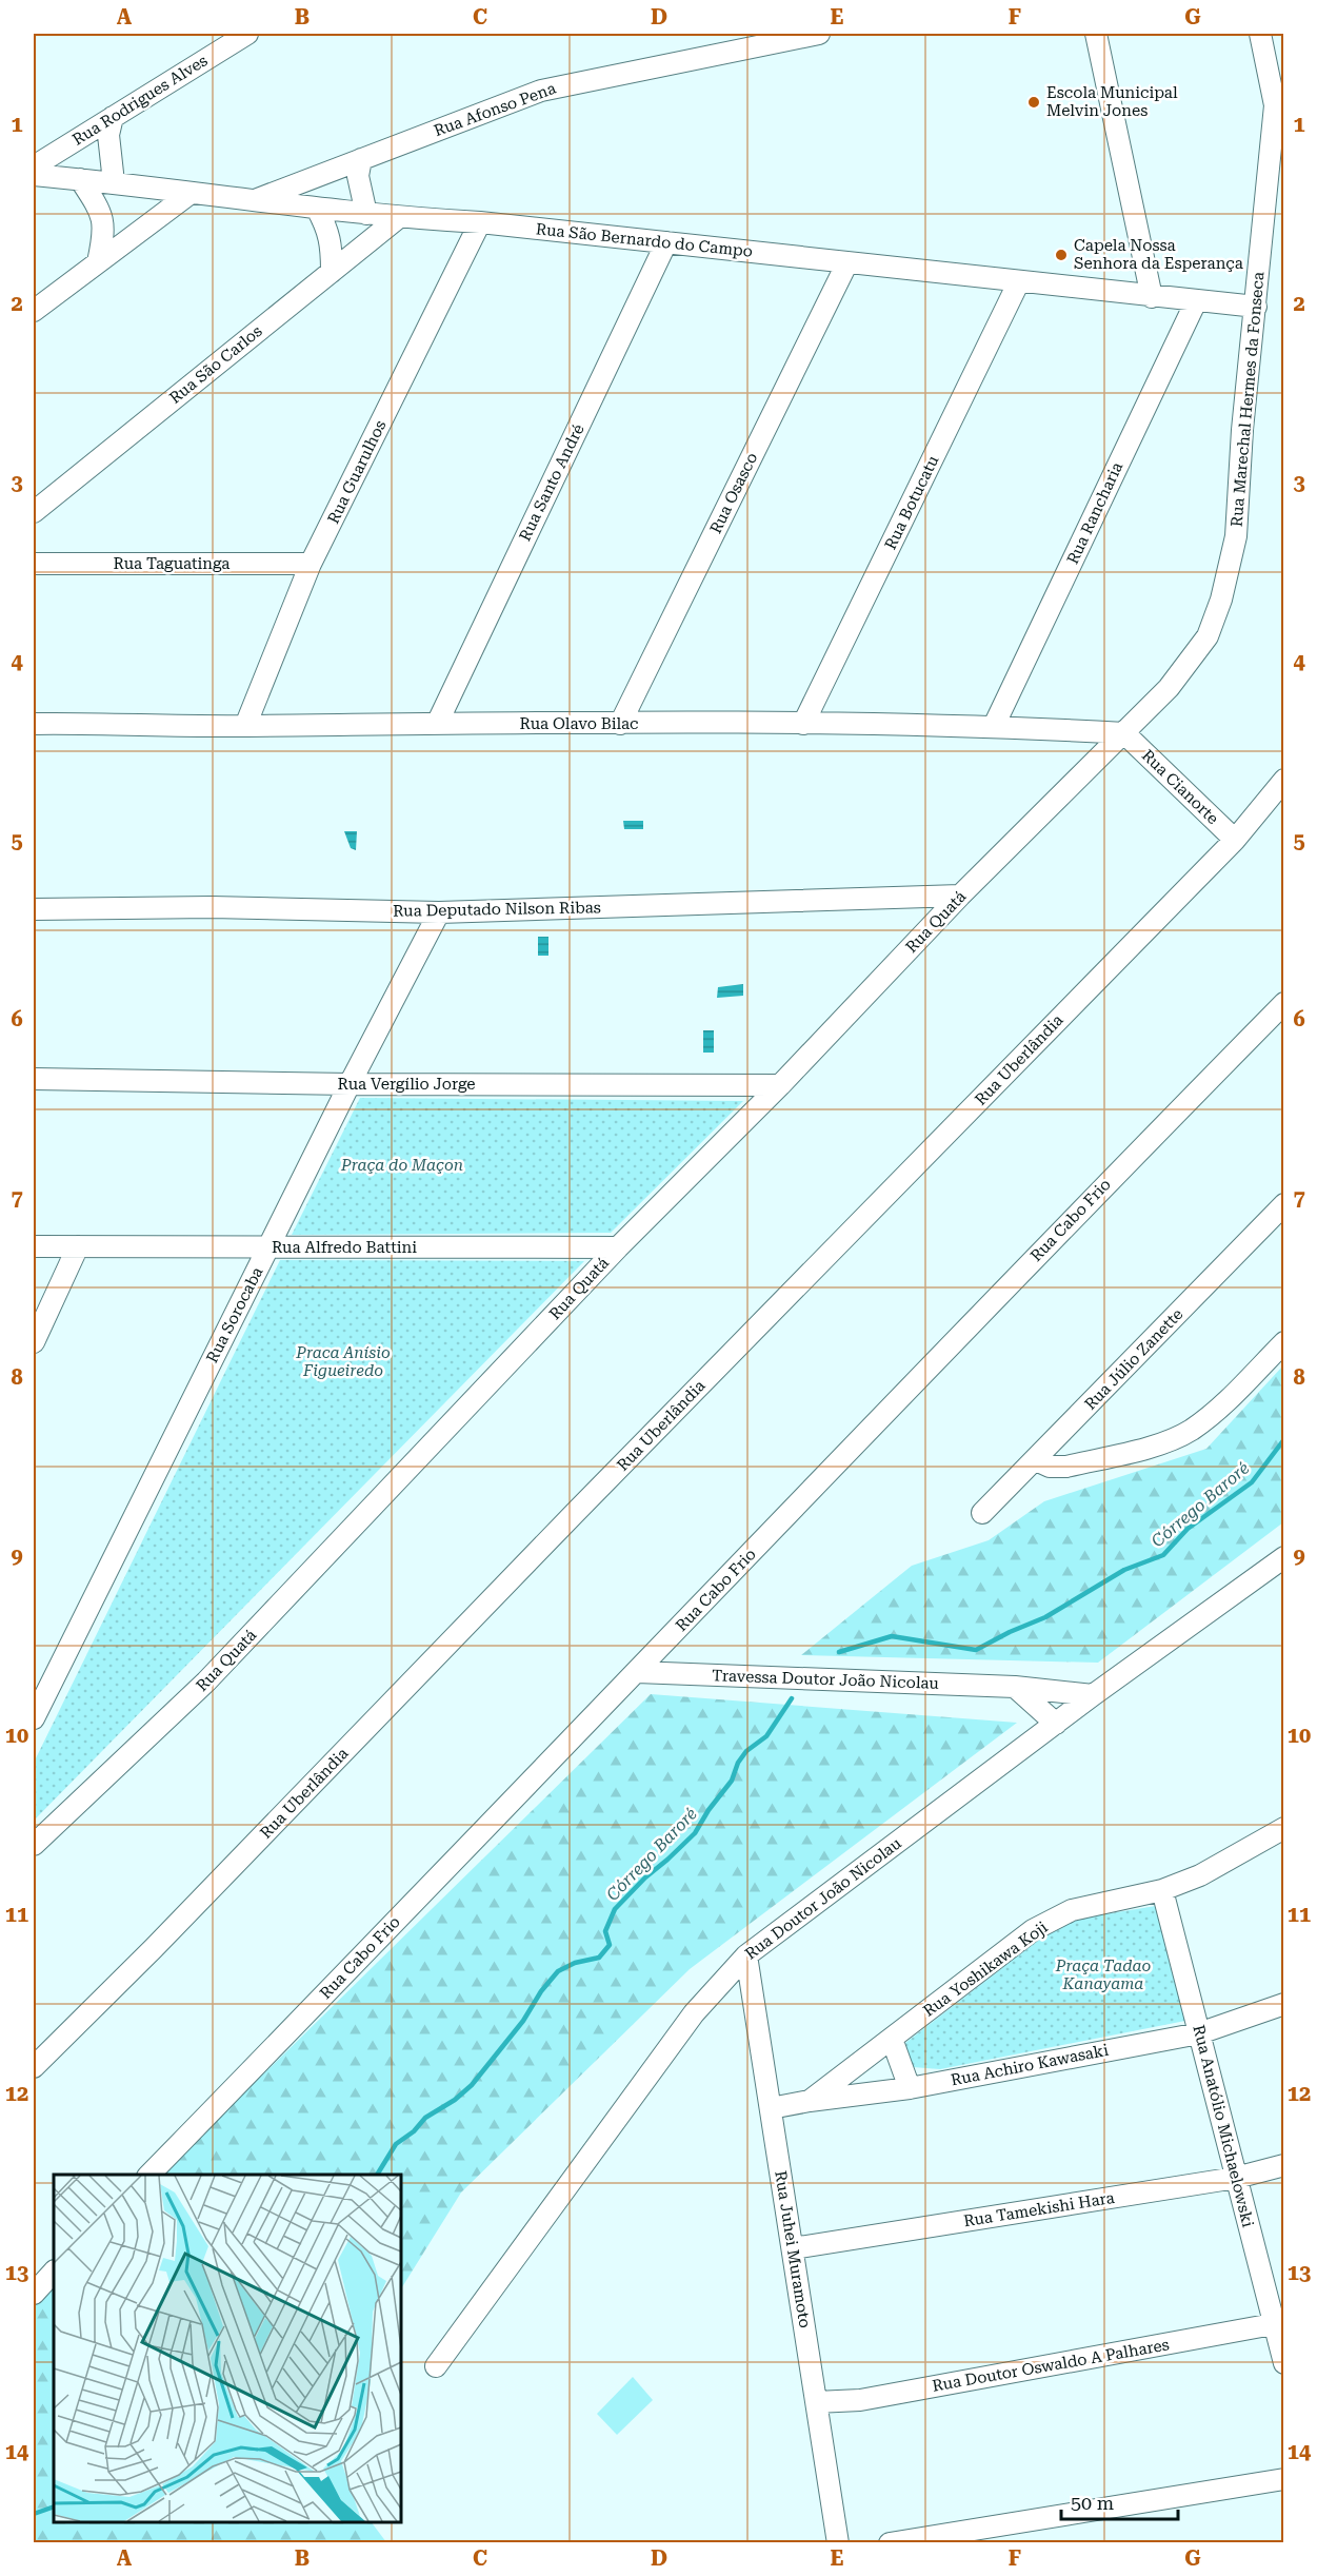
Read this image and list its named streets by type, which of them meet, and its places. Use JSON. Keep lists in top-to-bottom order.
{
  "streets": {
    "street": [
      "Rua Rodrigues Alves",
      "Rua Afonso Pena",
      "Rua São Bernardo do Campo",
      "Rua São Carlos",
      "Rua Marechal Hermes da Fonseca",
      "Rua Guarulhos",
      "Rua Santo André",
      "Rua Osasco",
      "Rua Botucatu",
      "Rua Rancharia",
      "Rua Taguatinga",
      "Rua Olavo Bilac",
      "Rua Cianorte",
      "Rua Deputado Nilson Ribas",
      "Rua Quatá",
      "Rua Uberlândia",
      "Rua Vergílio Jorge",
      "Rua Cabo Frio",
      "Rua Alfredo Battini",
      "Rua Sorocaba",
      "Rua Júlio Zanette",
      "Travessa Doutor João Nicolau",
      "Rua Doutor João Nicolau",
      "Rua Yoshikawa Koji",
      "Rua Achiro Kawasaki",
      "Rua Anatólio Michaelowski",
      "Rua Tamekishi Hara",
      "Rua Juhei Muramoto",
      "Rua Doutor Oswaldo A Palhares"
    ]
  },
  "crossings": [
    ["Rua Afonso Pena", "Rua São Bernardo do Campo"],
    ["Rua São Bernardo do Campo", "Rua São Carlos"],
    ["Rua São Bernardo do Campo", "Rua Marechal Hermes da Fonseca"],
    ["Rua São Bernardo do Campo", "Rua Guarulhos"],
    ["Rua São Bernardo do Campo", "Rua Santo André"],
    ["Rua São Bernardo do Campo", "Rua Osasco"],
    ["Rua São Bernardo do Campo", "Rua Botucatu"],
    ["Rua São Bernardo do Campo", "Rua Rancharia"],
    ["Rua Marechal Hermes da Fonseca", "Rua Olavo Bilac"],
    ["Rua Marechal Hermes da Fonseca", "Rua Cianorte"],
    ["Rua Marechal Hermes da Fonseca", "Rua Quatá"],
    ["Rua Guarulhos", "Rua Taguatinga"],
    ["Rua Guarulhos", "Rua Olavo Bilac"],
    ["Rua Santo André", "Rua Olavo Bilac"],
    ["Rua Osasco", "Rua Olavo Bilac"],
    ["Rua Botucatu", "Rua Olavo Bilac"],
    ["Rua Rancharia", "Rua Olavo Bilac"],
    ["Rua Olavo Bilac", "Rua Cianorte"],
    ["Rua Olavo Bilac", "Rua Quatá"],
    ["Rua Cianorte", "Rua Quatá"],
    ["Rua Cianorte", "Rua Uberlândia"],
    ["Rua Deputado Nilson Ribas", "Rua Quatá"],
    ["Rua Deputado Nilson Ribas", "Rua Sorocaba"],
    ["Rua Quatá", "Rua Vergílio Jorge"],
    ["Rua Quatá", "Rua Alfredo Battini"],
    ["Rua Vergílio Jorge", "Rua Sorocaba"],
    ["Rua Cabo Frio", "Travessa Doutor João Nicolau"],
    ["Rua Alfredo Battini", "Rua Sorocaba"],
    ["Travessa Doutor João Nicolau", "Rua Doutor João Nicolau"],
    ["Rua Doutor João Nicolau", "Rua Juhei Muramoto"],
    ["Rua Yoshikawa Koji", "Rua Achiro Kawasaki"],
    ["Rua Yoshikawa Koji", "Rua Anatólio Michaelowski"],
    ["Rua Achiro Kawasaki", "Rua Anatólio Michaelowski"],
    ["Rua Achiro Kawasaki", "Rua Juhei Muramoto"],
    ["Rua Anatólio Michaelowski", "Rua Tamekishi Hara"],
    ["Rua Anatólio Michaelowski", "Rua Doutor Oswaldo A Palhares"],
    ["Rua Tamekishi Hara", "Rua Juhei Muramoto"],
    ["Rua Juhei Muramoto", "Rua Doutor Oswaldo A Palhares"]
  ],
  "water": ["Córrego Baroré"],
  "parks": ["Praça do Maçon", "Praca Anísio Figueiredo", "Praça Tadao Kanayama"],
  "places": ["Escola Municipal Melvin Jones", "Capela Nossa Senhora da Esperança"],
  "scale_bar": "50 m",
  "grid": {
    "columns": [
      "A",
      "B",
      "C",
      "D",
      "E",
      "F",
      "G"
    ],
    "rows": [
      "1",
      "2",
      "3",
      "4",
      "5",
      "6",
      "7",
      "8",
      "9",
      "10",
      "11",
      "12",
      "13",
      "14"
    ]
  }
}
